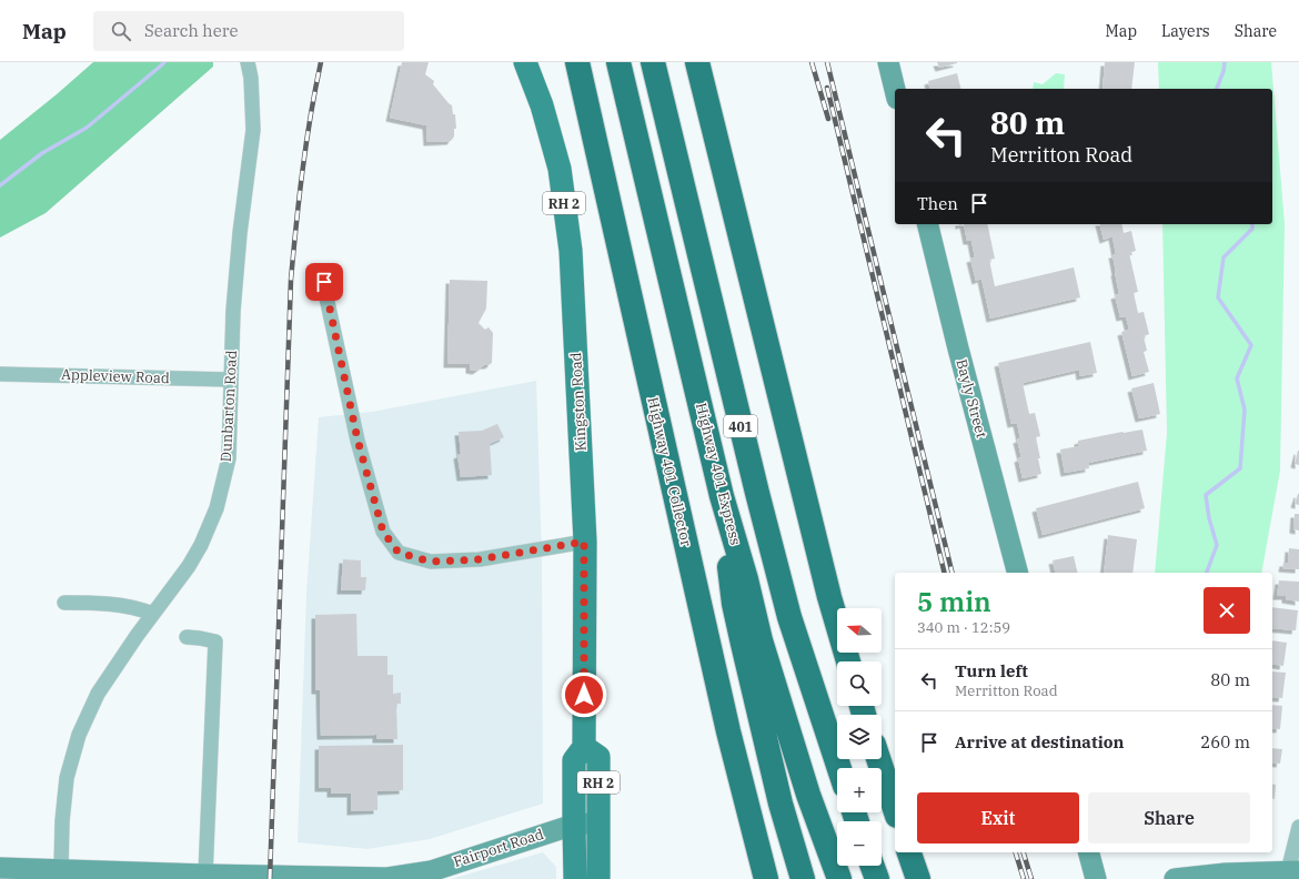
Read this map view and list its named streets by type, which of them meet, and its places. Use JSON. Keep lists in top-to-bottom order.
{
  "streets": {
    "highway": ["401", "Highway 401 Collector", "Highway 401 Express"],
    "main road": ["RH 2", "Kingston Road"],
    "street": [
      "Appleview Road",
      "Bayly Street",
      "Dunbarton Road",
      "Fairport Road"
    ]
  },
  "crossings": [
    ["RH 2", "Kingston Road"],
    ["RH 2", "Fairport Road"],
    ["Appleview Road", "Dunbarton Road"],
    ["Kingston Road", "Fairport Road"],
    ["Dunbarton Road", "Fairport Road"]
  ],
  "north": "left",
  "page": {
    "header": "Map",
    "search": "Search here",
    "nav": ["Map", "Layers", "Share"],
    "turn": ["80 m", "Merritton Road"],
    "then": "Then",
    "heading": ["5 min", "340 m · 12:59"],
    "map_buttons": ["+", "−"],
    "list": [
      {
        "name": "Turn left",
        "note": "Merritton Road",
        "value": "80 m"
      },
      {
        "name": "Arrive at destination",
        "value": "260 m"
      }
    ],
    "buttons": ["Exit", "Share"]
  }
}
